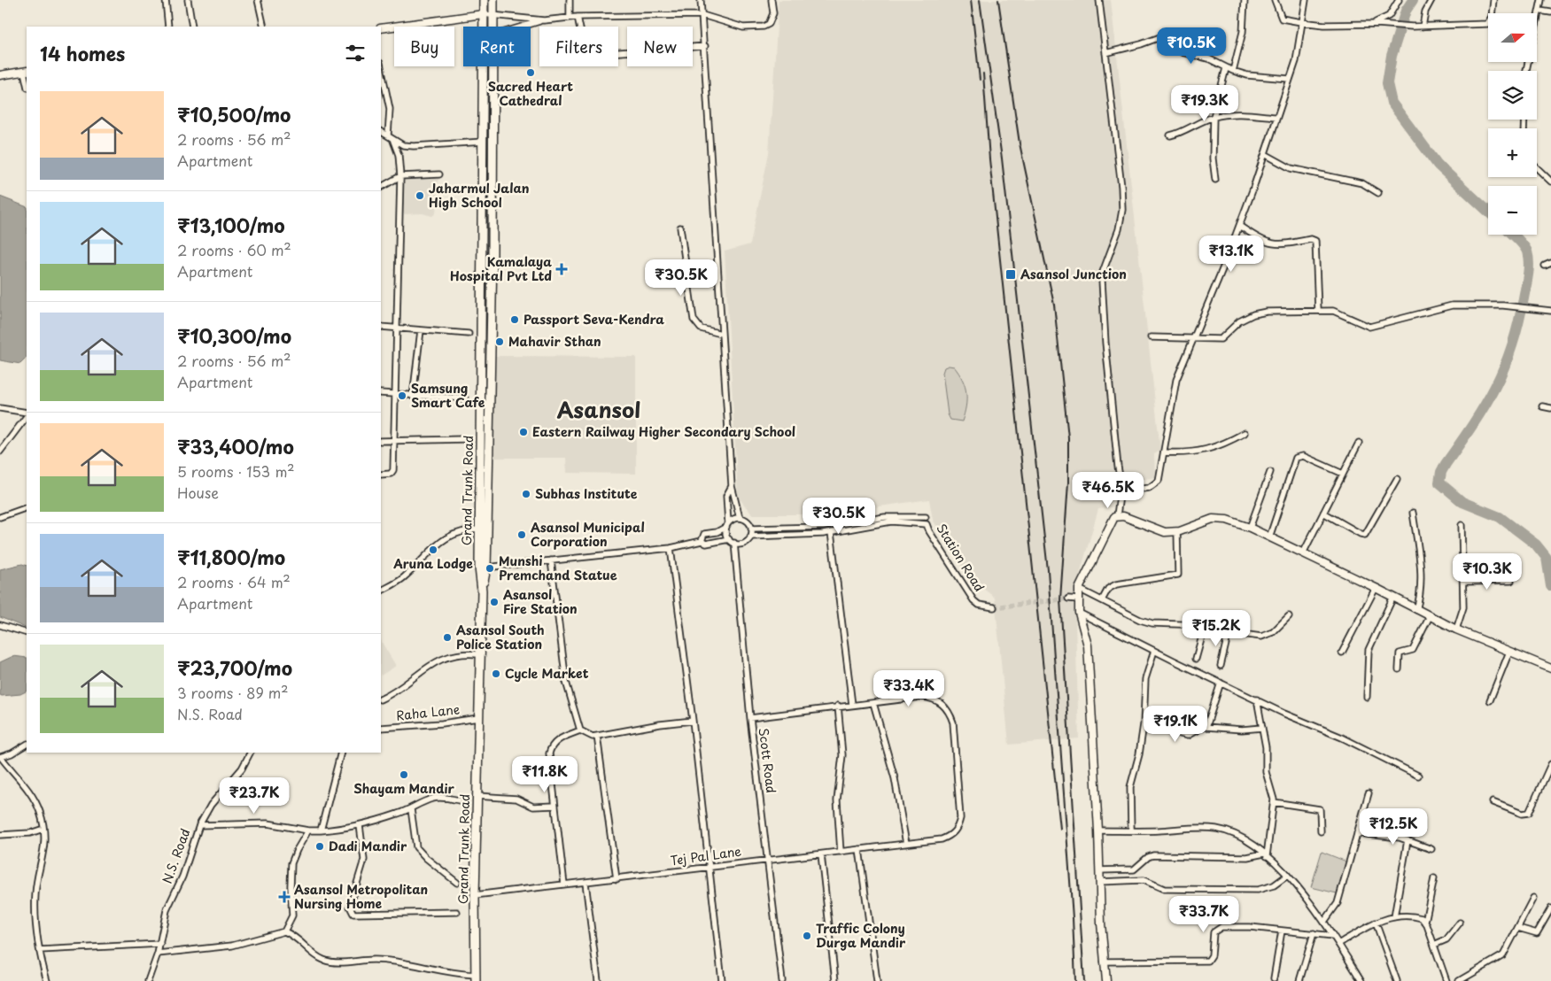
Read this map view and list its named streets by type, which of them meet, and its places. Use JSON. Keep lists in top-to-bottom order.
{
  "streets": {
    "main road": ["Grand Trunk Road"],
    "street": [
      "Station Road",
      "Raha Lane",
      "Scott Road",
      "N.S. Road",
      "Tej Pal Lane"
    ]
  },
  "crossings": [
    ["Grand Trunk Road", "Raha Lane"],
    ["Grand Trunk Road", "Tej Pal Lane"],
    ["Station Road", "Scott Road"],
    ["Scott Road", "Tej Pal Lane"]
  ],
  "districts": ["Asansol"],
  "places": {
    "other": [
      "Sacred Heart Cathedral",
      "Jaharmul Jalan High School",
      "Passport Seva-Kendra",
      "Mahavir Sthan",
      "Samsung Smart Cafe",
      "Eastern Railway Higher Secondary School",
      "Subhas Institute",
      "Asansol Municipal Corporation",
      "Aruna Lodge",
      "Munshi Premchand Statue",
      "Asansol Fire Station",
      "Asansol South Police Station",
      "Cycle Market",
      "Shayam Mandir",
      "Dadi Mandir",
      "Traffic Colony Durga Mandir"
    ],
    "health": ["Kamalaya Hospital Pvt Ltd", "Asansol Metropolitan Nursing Home"],
    "transit": ["Asansol Junction"]
  },
  "north": "right",
  "page": {
    "map_buttons": ["+", "−"],
    "chip": [
      "Buy",
      "Rent",
      "Filters",
      "New"
    ],
    "heading": "14 homes",
    "price": [
      "₹10.5K",
      "₹19.3K",
      "₹13.1K",
      "₹30.5K",
      "₹46.5K",
      "₹30.5K",
      "₹10.3K",
      "₹15.2K",
      "₹33.4K",
      "₹19.1K",
      "₹11.8K",
      "₹23.7K",
      "₹12.5K",
      "₹33.7K"
    ],
    "list": [
      {
        "name": "₹10,500/mo",
        "note": "2 rooms · 56 m² · Apartment"
      },
      {
        "name": "₹13,100/mo",
        "note": "2 rooms · 60 m² · Apartment"
      },
      {
        "name": "₹10,300/mo",
        "note": "2 rooms · 56 m² · Apartment"
      },
      {
        "name": "₹33,400/mo",
        "note": "5 rooms · 153 m² · House"
      },
      {
        "name": "₹11,800/mo",
        "note": "2 rooms · 64 m² · Apartment"
      },
      {
        "name": "₹23,700/mo",
        "note": "3 rooms · 89 m² · N.S. Road"
      }
    ]
  }
}
